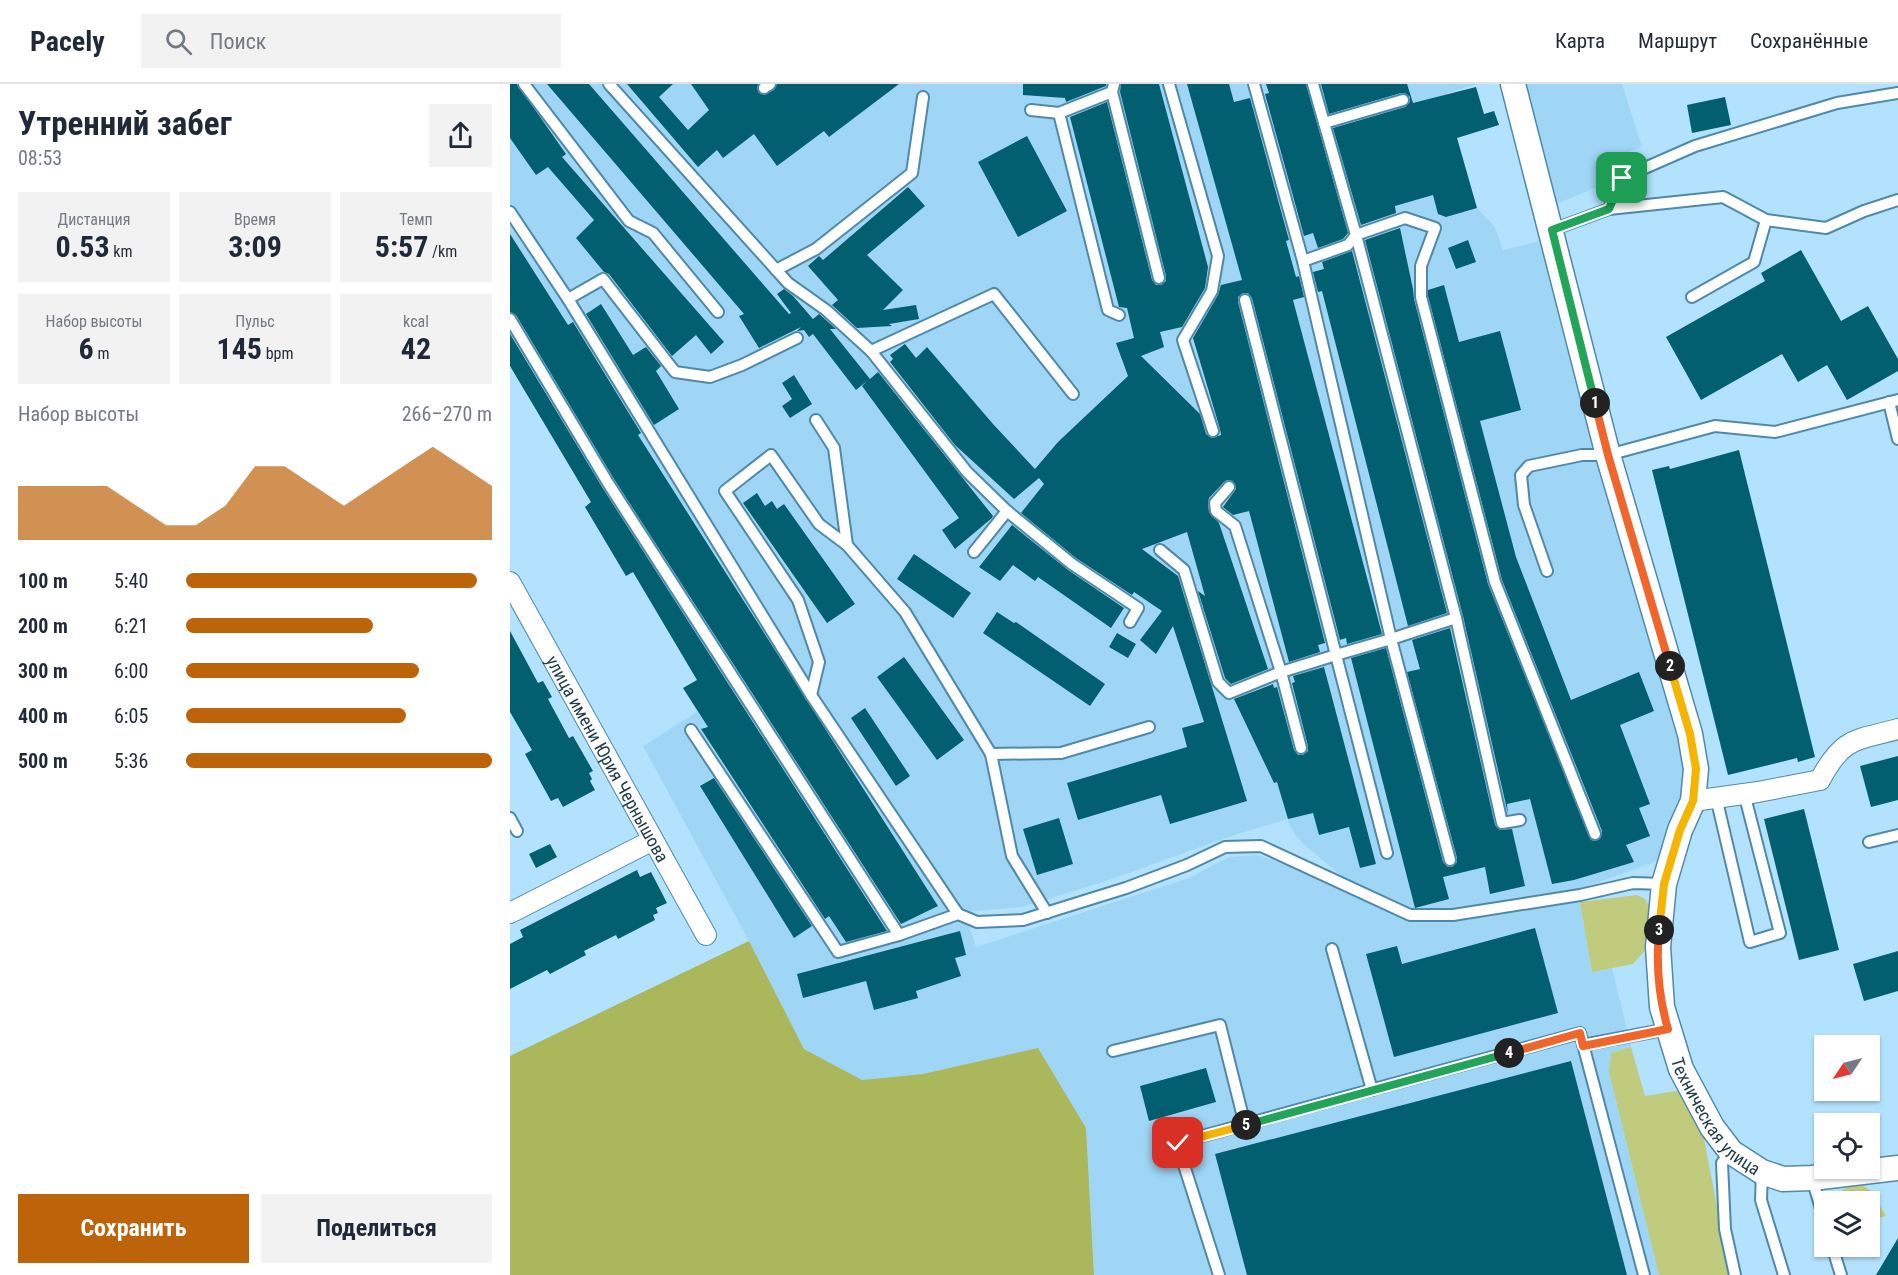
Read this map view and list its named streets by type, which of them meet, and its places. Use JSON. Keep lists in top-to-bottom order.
{
  "streets": {
    "street": ["улица имени Юрия Чернышова", "Техническая улица"]
  },
  "north": "bottom left",
  "page": {
    "header": "Pacely",
    "search": "Поиск",
    "nav": ["Карта", "Маршрут", "Сохранённые"],
    "heading": ["Утренний забег", "08:53"],
    "stats": [
      ["Дистанция", "0.53 km"],
      ["Время", "3:09"],
      ["Темп", "5:57 /km"],
      ["Набор высоты", "6 m"],
      ["Пульс", "145 bpm"],
      ["kcal", "42"]
    ],
    "pins": [
      "1",
      "2",
      "3",
      "4",
      "5"
    ],
    "chart": ["Набор высоты", "266–270 m"],
    "list": [
      {
        "name": "100 m",
        "note": "5:40"
      },
      {
        "name": "200 m",
        "note": "6:21"
      },
      {
        "name": "300 m",
        "note": "6:00"
      },
      {
        "name": "400 m",
        "note": "6:05"
      },
      {
        "name": "500 m",
        "note": "5:36"
      }
    ],
    "buttons": ["Сохранить", "Поделиться"]
  }
}
